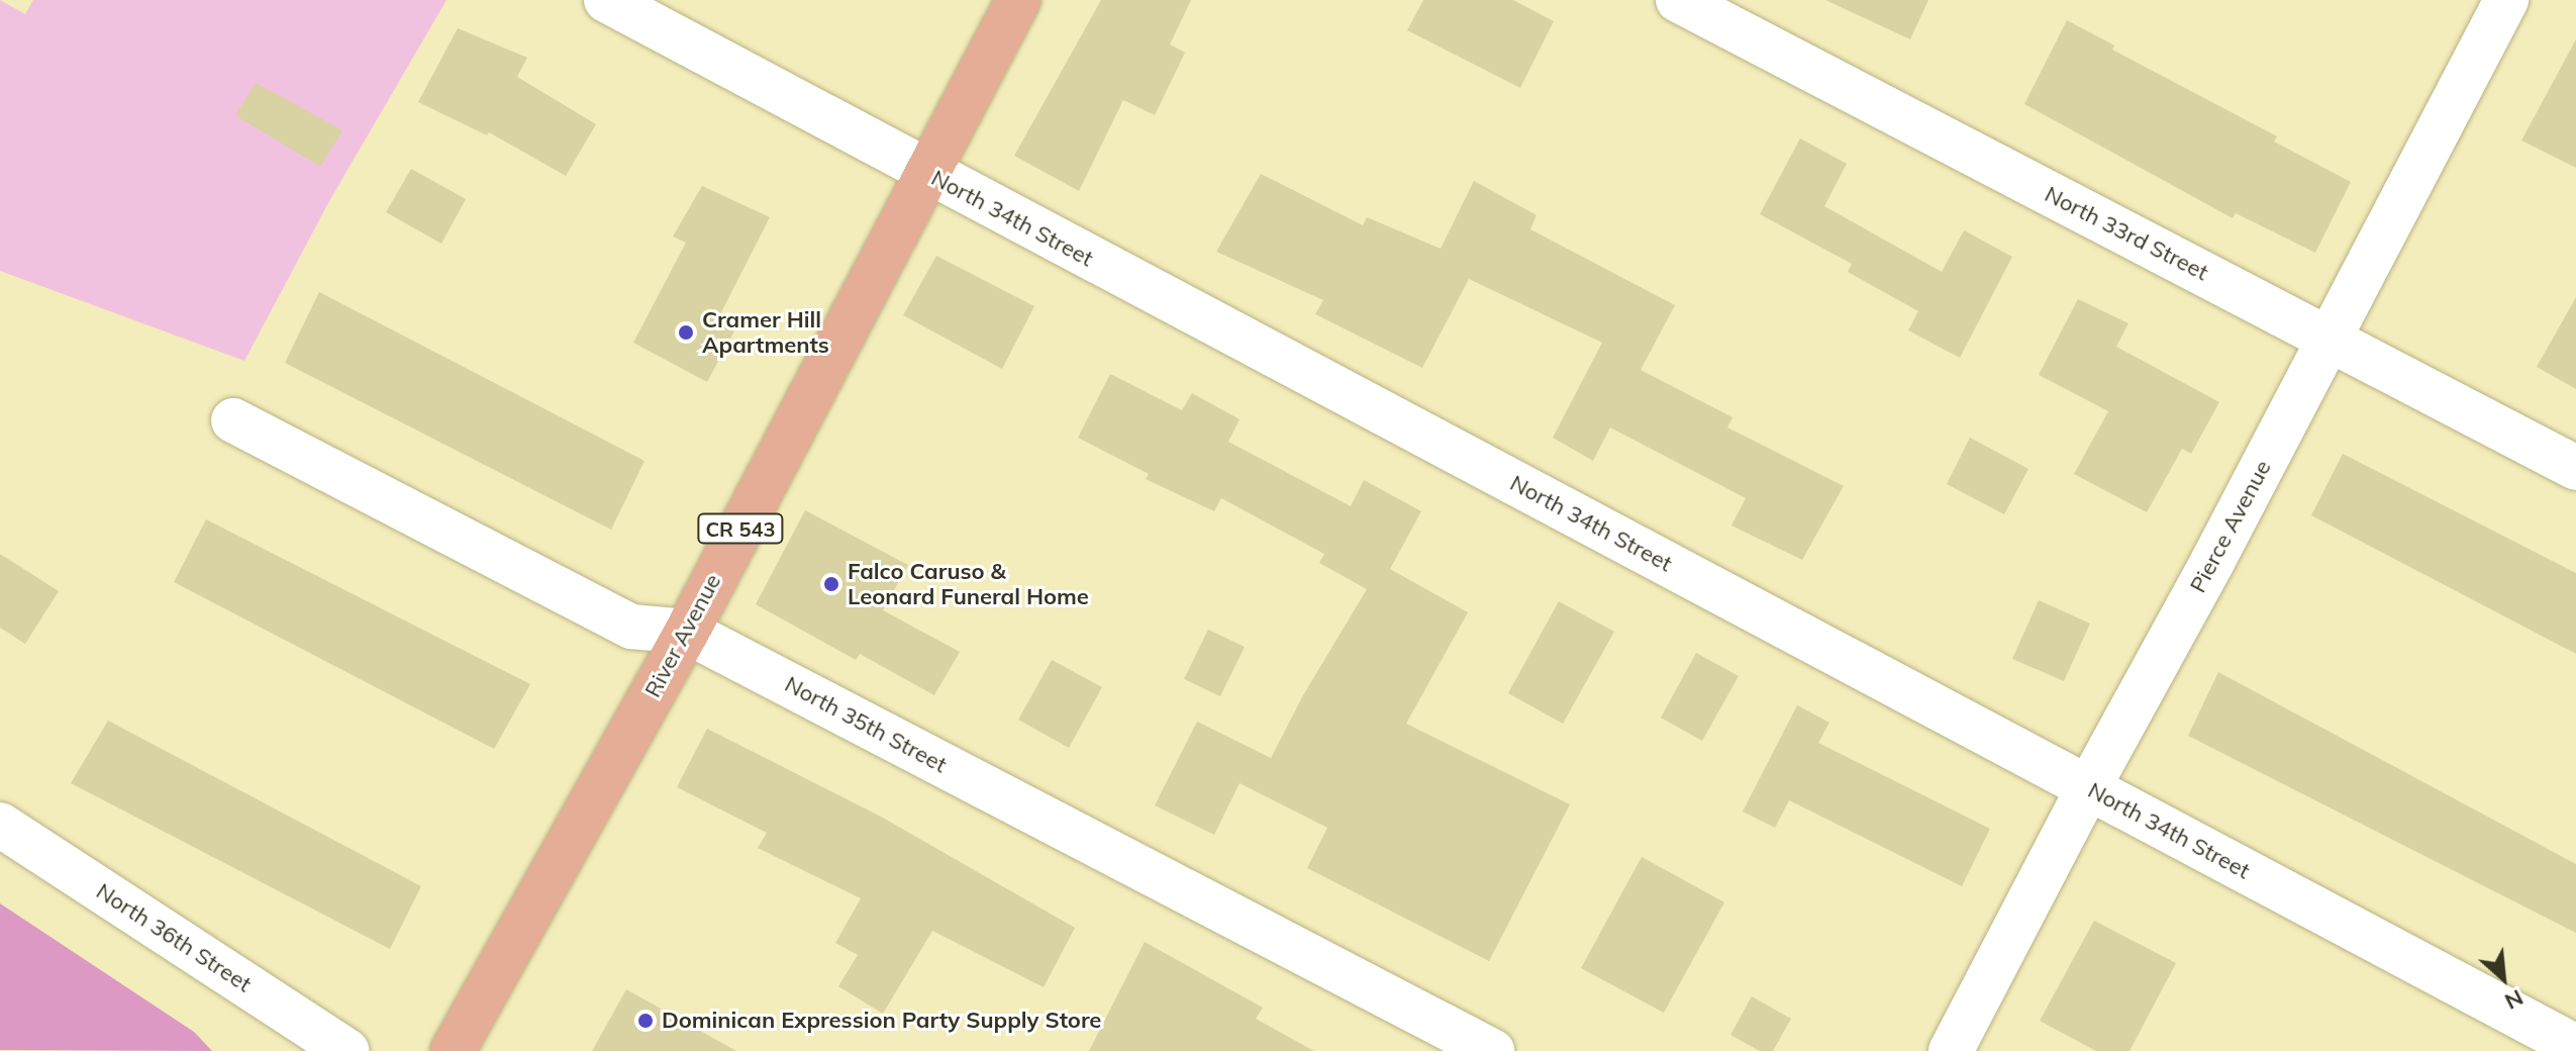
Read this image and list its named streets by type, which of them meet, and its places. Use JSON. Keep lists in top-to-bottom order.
{
  "streets": {
    "main road": ["CR 543", "River Avenue"],
    "street": [
      "North 34th Street",
      "North 33rd Street",
      "Pierce Avenue",
      "North 35th Street",
      "North 36th Street"
    ]
  },
  "crossings": [
    ["North 34th Street", "Pierce Avenue"],
    ["North 34th Street", "River Avenue"],
    ["North 33rd Street", "Pierce Avenue"],
    ["River Avenue", "North 35th Street"]
  ],
  "places": ["Cramer Hill Apartments", "Falco Caruso & Leonard Funeral Home", "Dominican Expression Party Supply Store"],
  "north": "bottom right"
}
